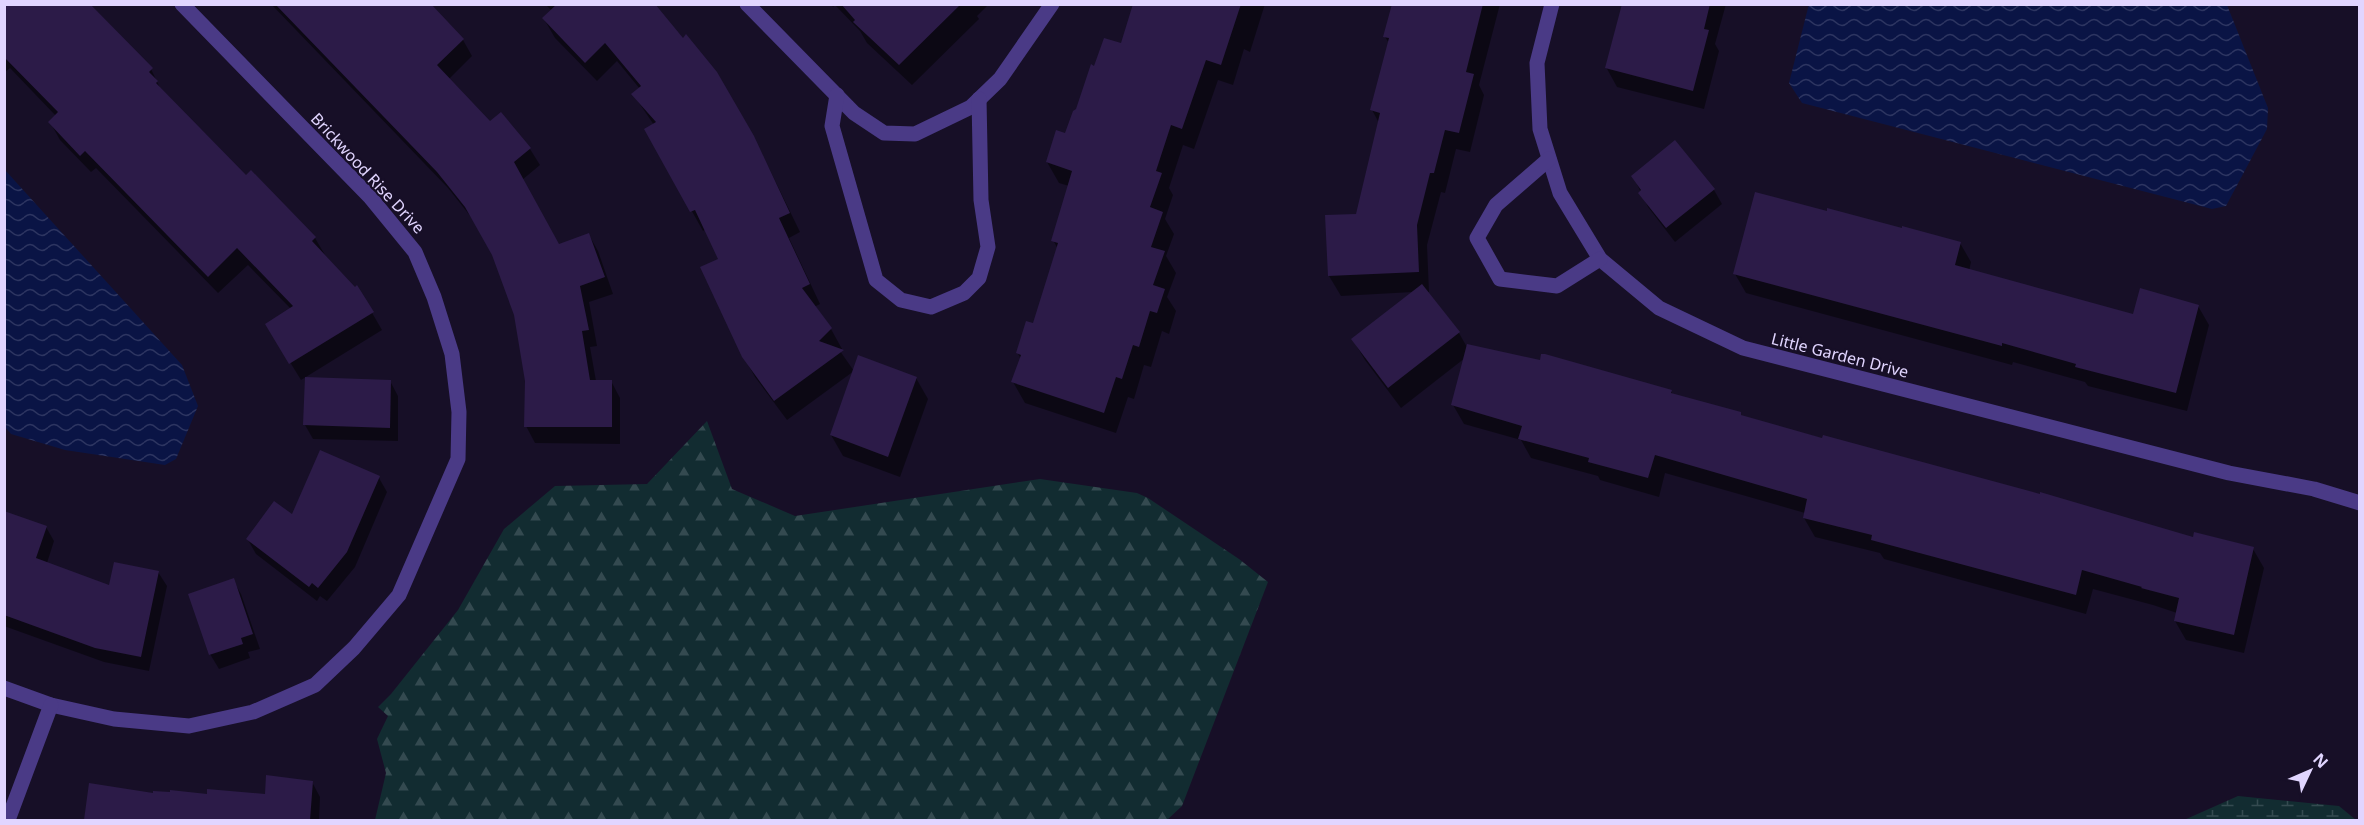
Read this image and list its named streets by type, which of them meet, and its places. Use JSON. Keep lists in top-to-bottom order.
{
  "streets": {
    "street": ["Brickwood Rise Drive", "Little Garden Drive"]
  },
  "north": "top right"
}
